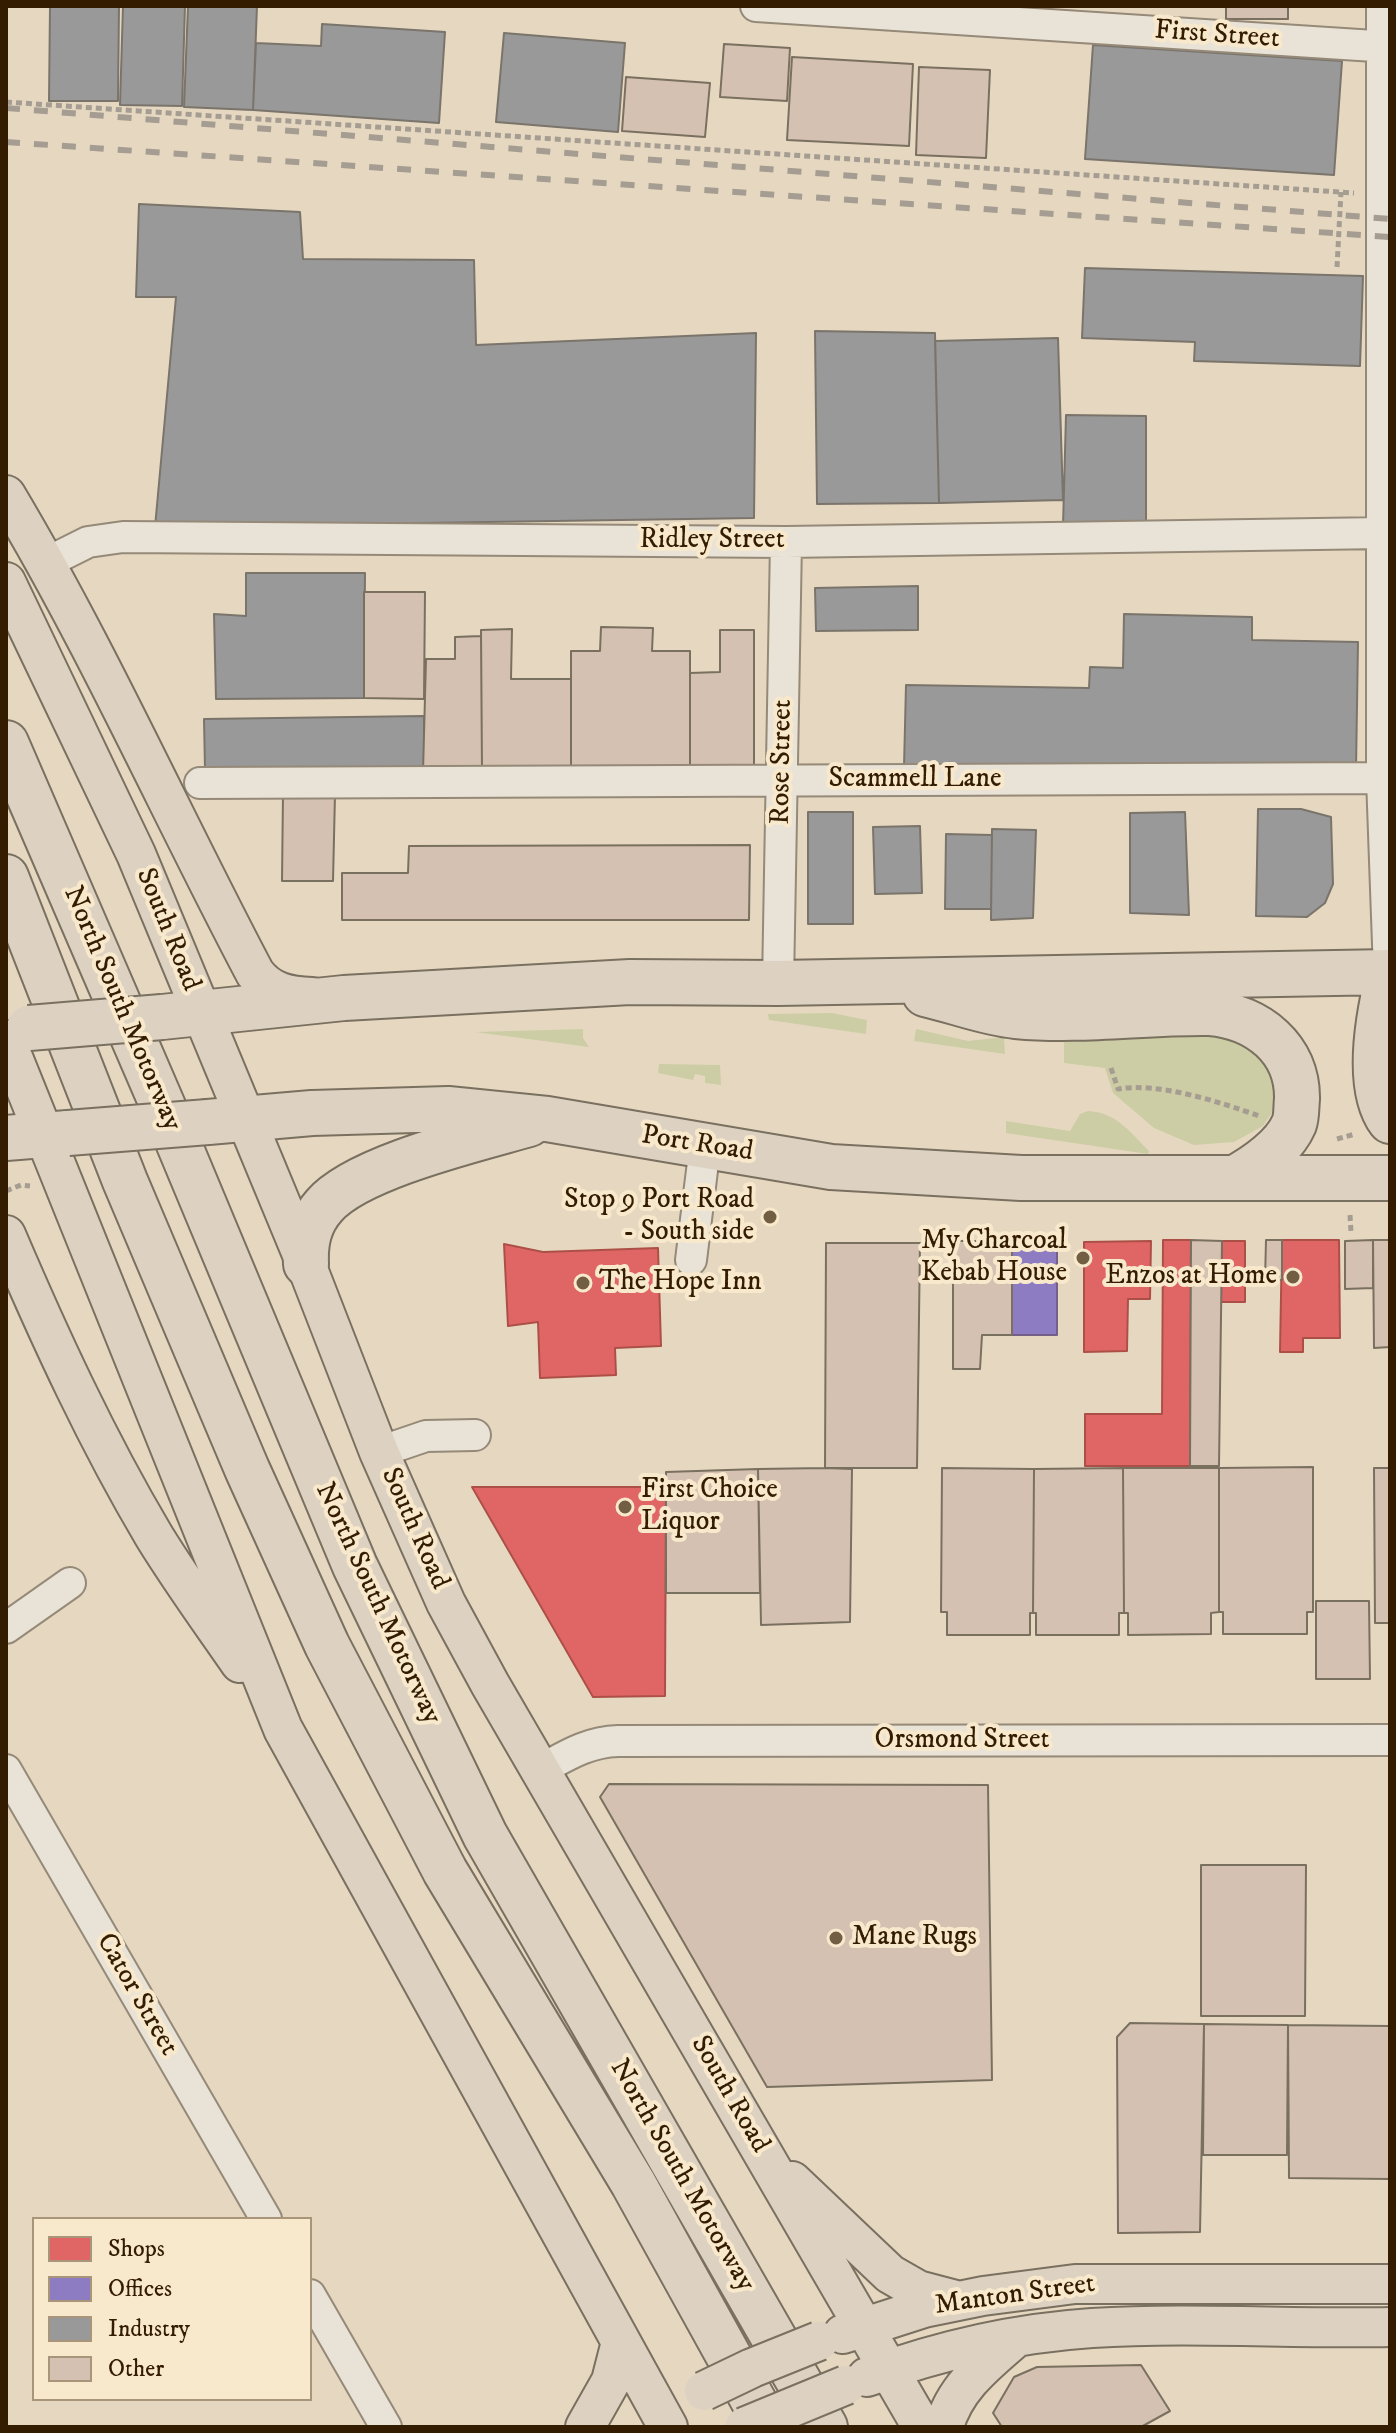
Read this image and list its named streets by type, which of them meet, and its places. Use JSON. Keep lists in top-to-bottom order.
{
  "streets": {
    "highway": ["North South Motorway", "Port Road"],
    "main road": ["South Road", "Manton Street"],
    "street": [
      "First Street",
      "Ridley Street",
      "Rose Street",
      "Scammell Lane",
      "Orsmond Street",
      "Cator Street"
    ]
  },
  "crossings": [
    ["Ridley Street", "Rose Street"],
    ["Rose Street", "Scammell Lane"],
    ["South Road", "Port Road"],
    ["South Road", "Orsmond Street"],
    ["South Road", "Manton Street"]
  ],
  "places": [
    "Stop 9 Port Road - South side",
    "My Charcoal Kebab House",
    "Enzos at Home",
    "The Hope Inn",
    "First Choice Liquor",
    "Mane Rugs"
  ],
  "legend": [
    "Shops",
    "Offices",
    "Industry",
    "Other"
  ]
}
